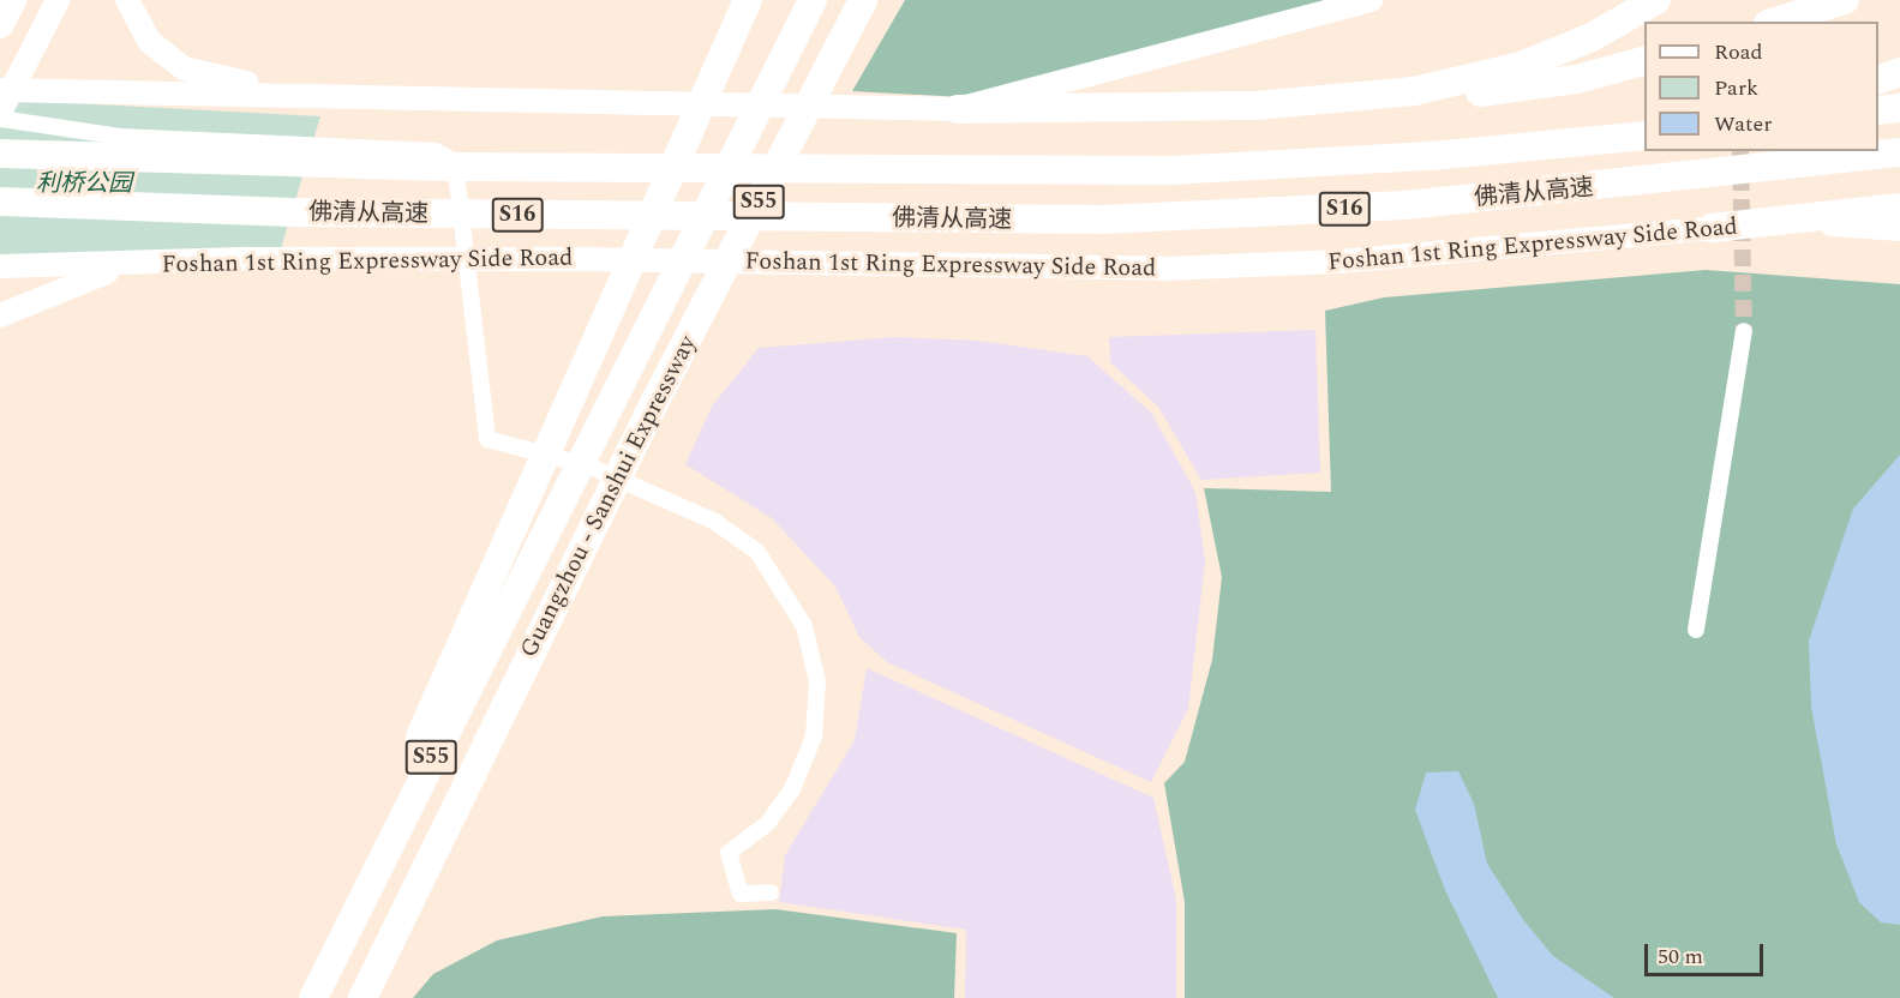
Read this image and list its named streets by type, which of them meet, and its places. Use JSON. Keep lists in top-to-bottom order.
{
  "streets": {
    "highway": [
      "佛清从高速",
      "S55",
      "S16",
      "Guangzhou - Sanshui Expressway"
    ],
    "main road": ["Foshan 1st Ring Expressway Side Road"]
  },
  "parks": ["利桥公园"],
  "legend": ["Road", "Park", "Water"],
  "scale_bar": "50 m"
}
